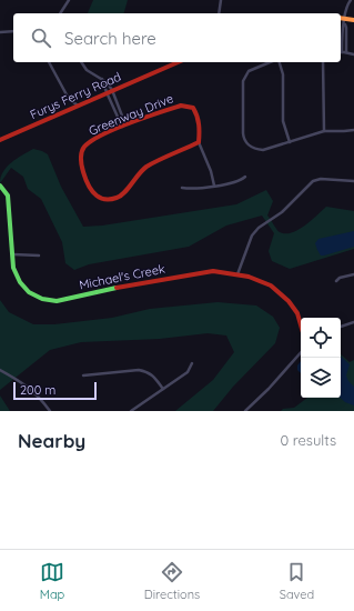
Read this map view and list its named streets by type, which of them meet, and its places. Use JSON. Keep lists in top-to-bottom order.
{
  "streets": {
    "street": ["Furys Ferry Road", "Greenway Drive", "Michael's Creek"]
  },
  "scale_bar": "200 m",
  "page": {
    "search": "Search here",
    "scale": "200 m",
    "heading": ["Nearby", "0 results"],
    "nav": ["Map", "Directions", "Saved"]
  }
}
